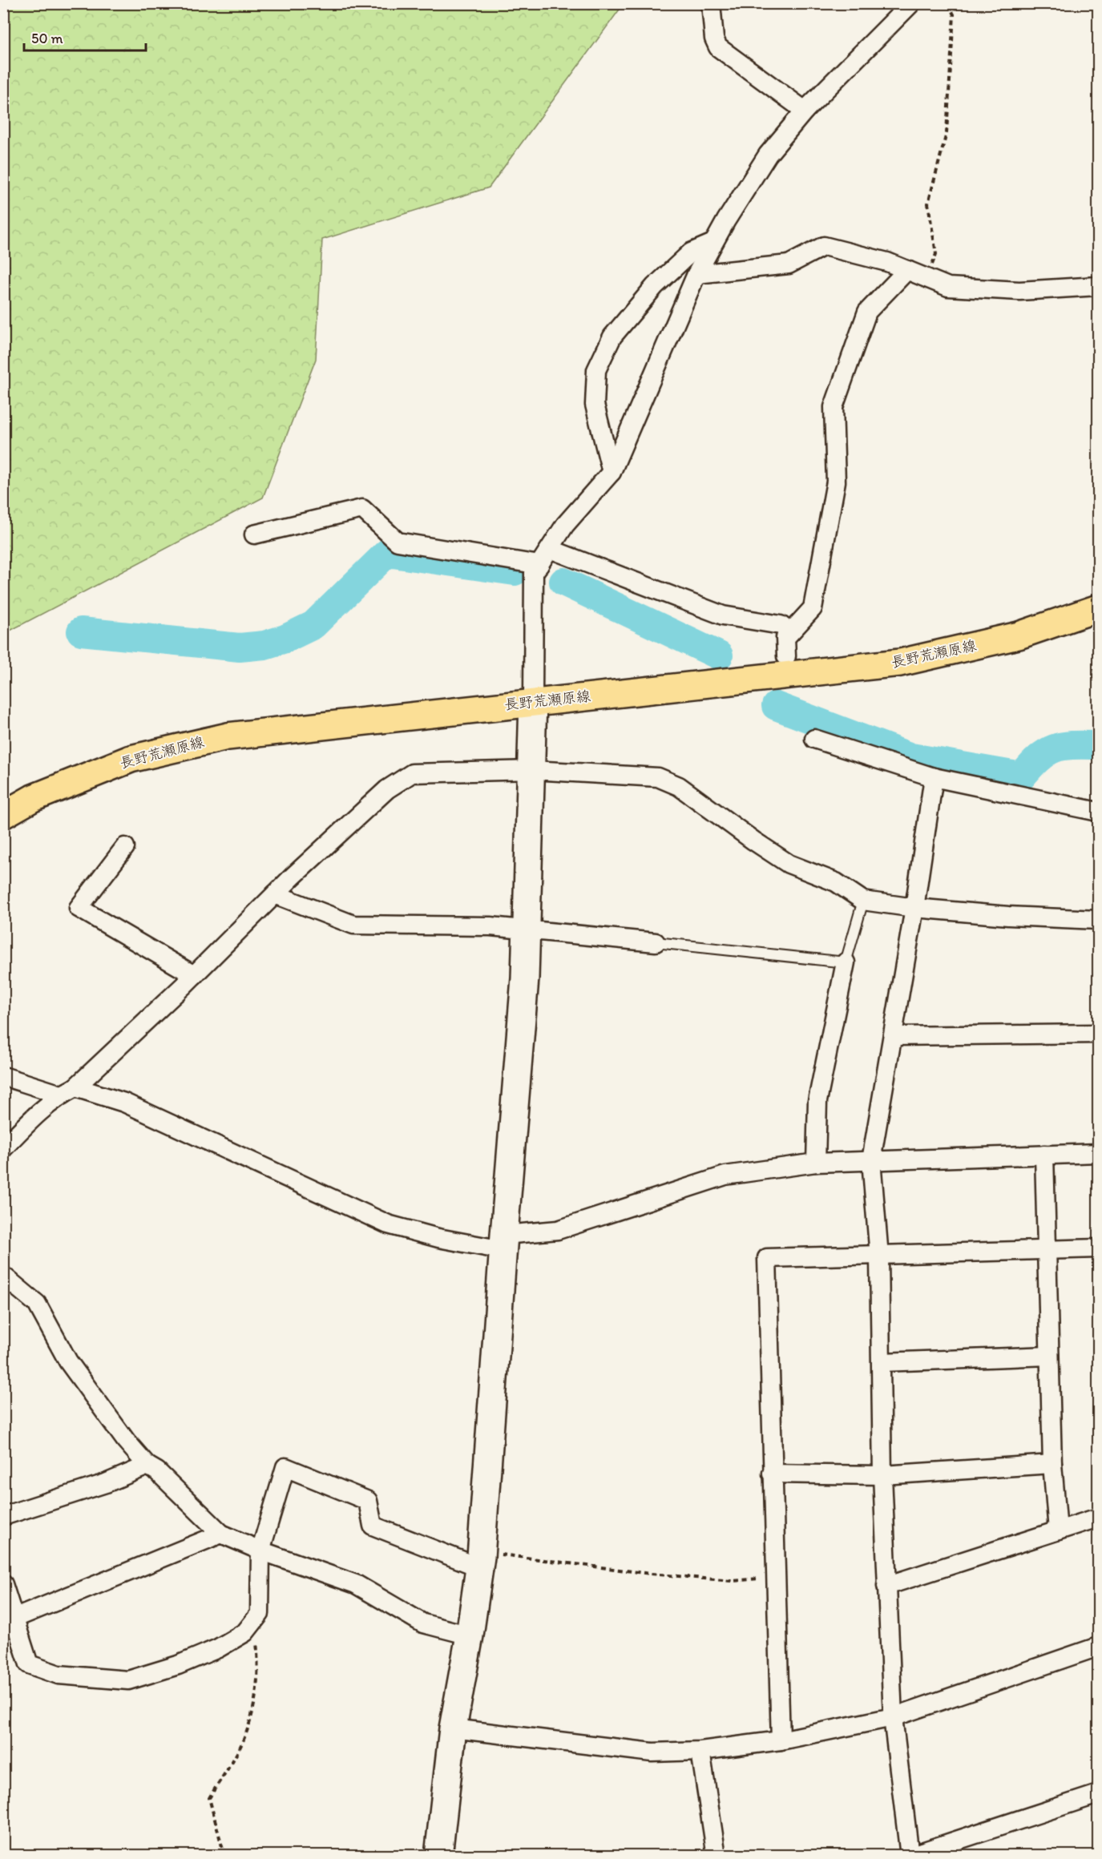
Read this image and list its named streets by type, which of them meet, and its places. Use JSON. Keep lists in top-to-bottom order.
{
  "streets": {
    "main road": ["長野荒瀬原線"]
  },
  "scale_bar": "50 m"
}
